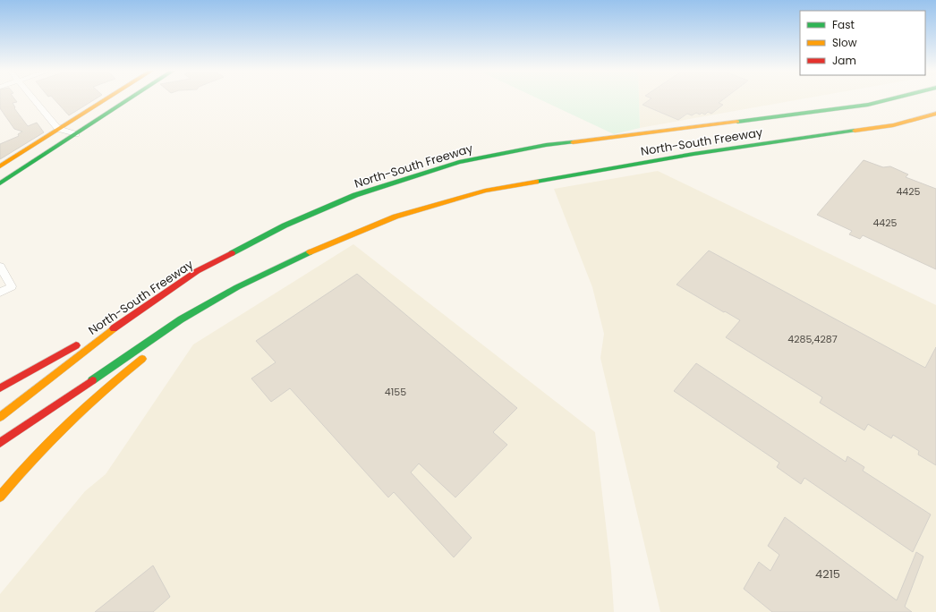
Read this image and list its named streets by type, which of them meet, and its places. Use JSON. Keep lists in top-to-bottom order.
{
  "streets": {
    "main road": ["North-South Freeway"]
  },
  "house_numbers": [
    "4425",
    "4425",
    "4285,4287",
    "4155",
    "4215"
  ],
  "legend": ["Fast", "Slow", "Jam"]
}
